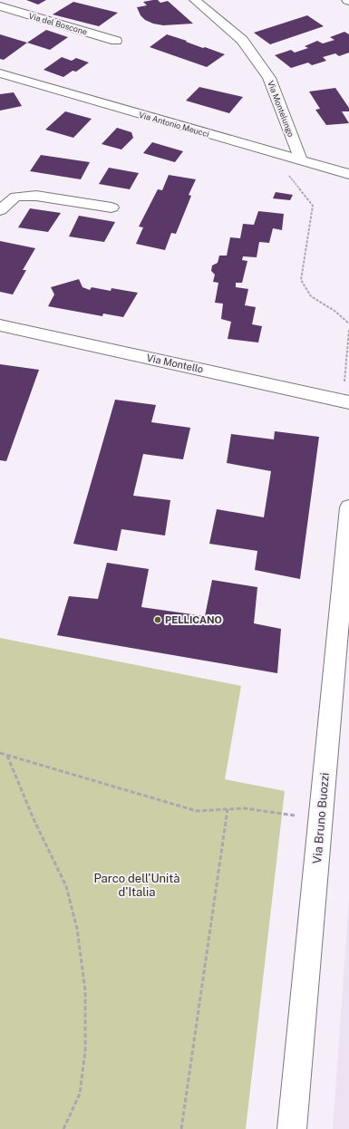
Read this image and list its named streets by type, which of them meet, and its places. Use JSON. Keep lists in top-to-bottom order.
{
  "streets": {
    "street": [
      "Via del Boscone",
      "Via Montelungo",
      "Via Antonio Meucci",
      "Via Montello",
      "Via Bruno Buozzi"
    ]
  },
  "crossings": [
    ["Via Montelungo", "Via Antonio Meucci"]
  ],
  "parks": ["Parco dell'Unità d'Italia"],
  "places": ["PELLICANO"]
}
